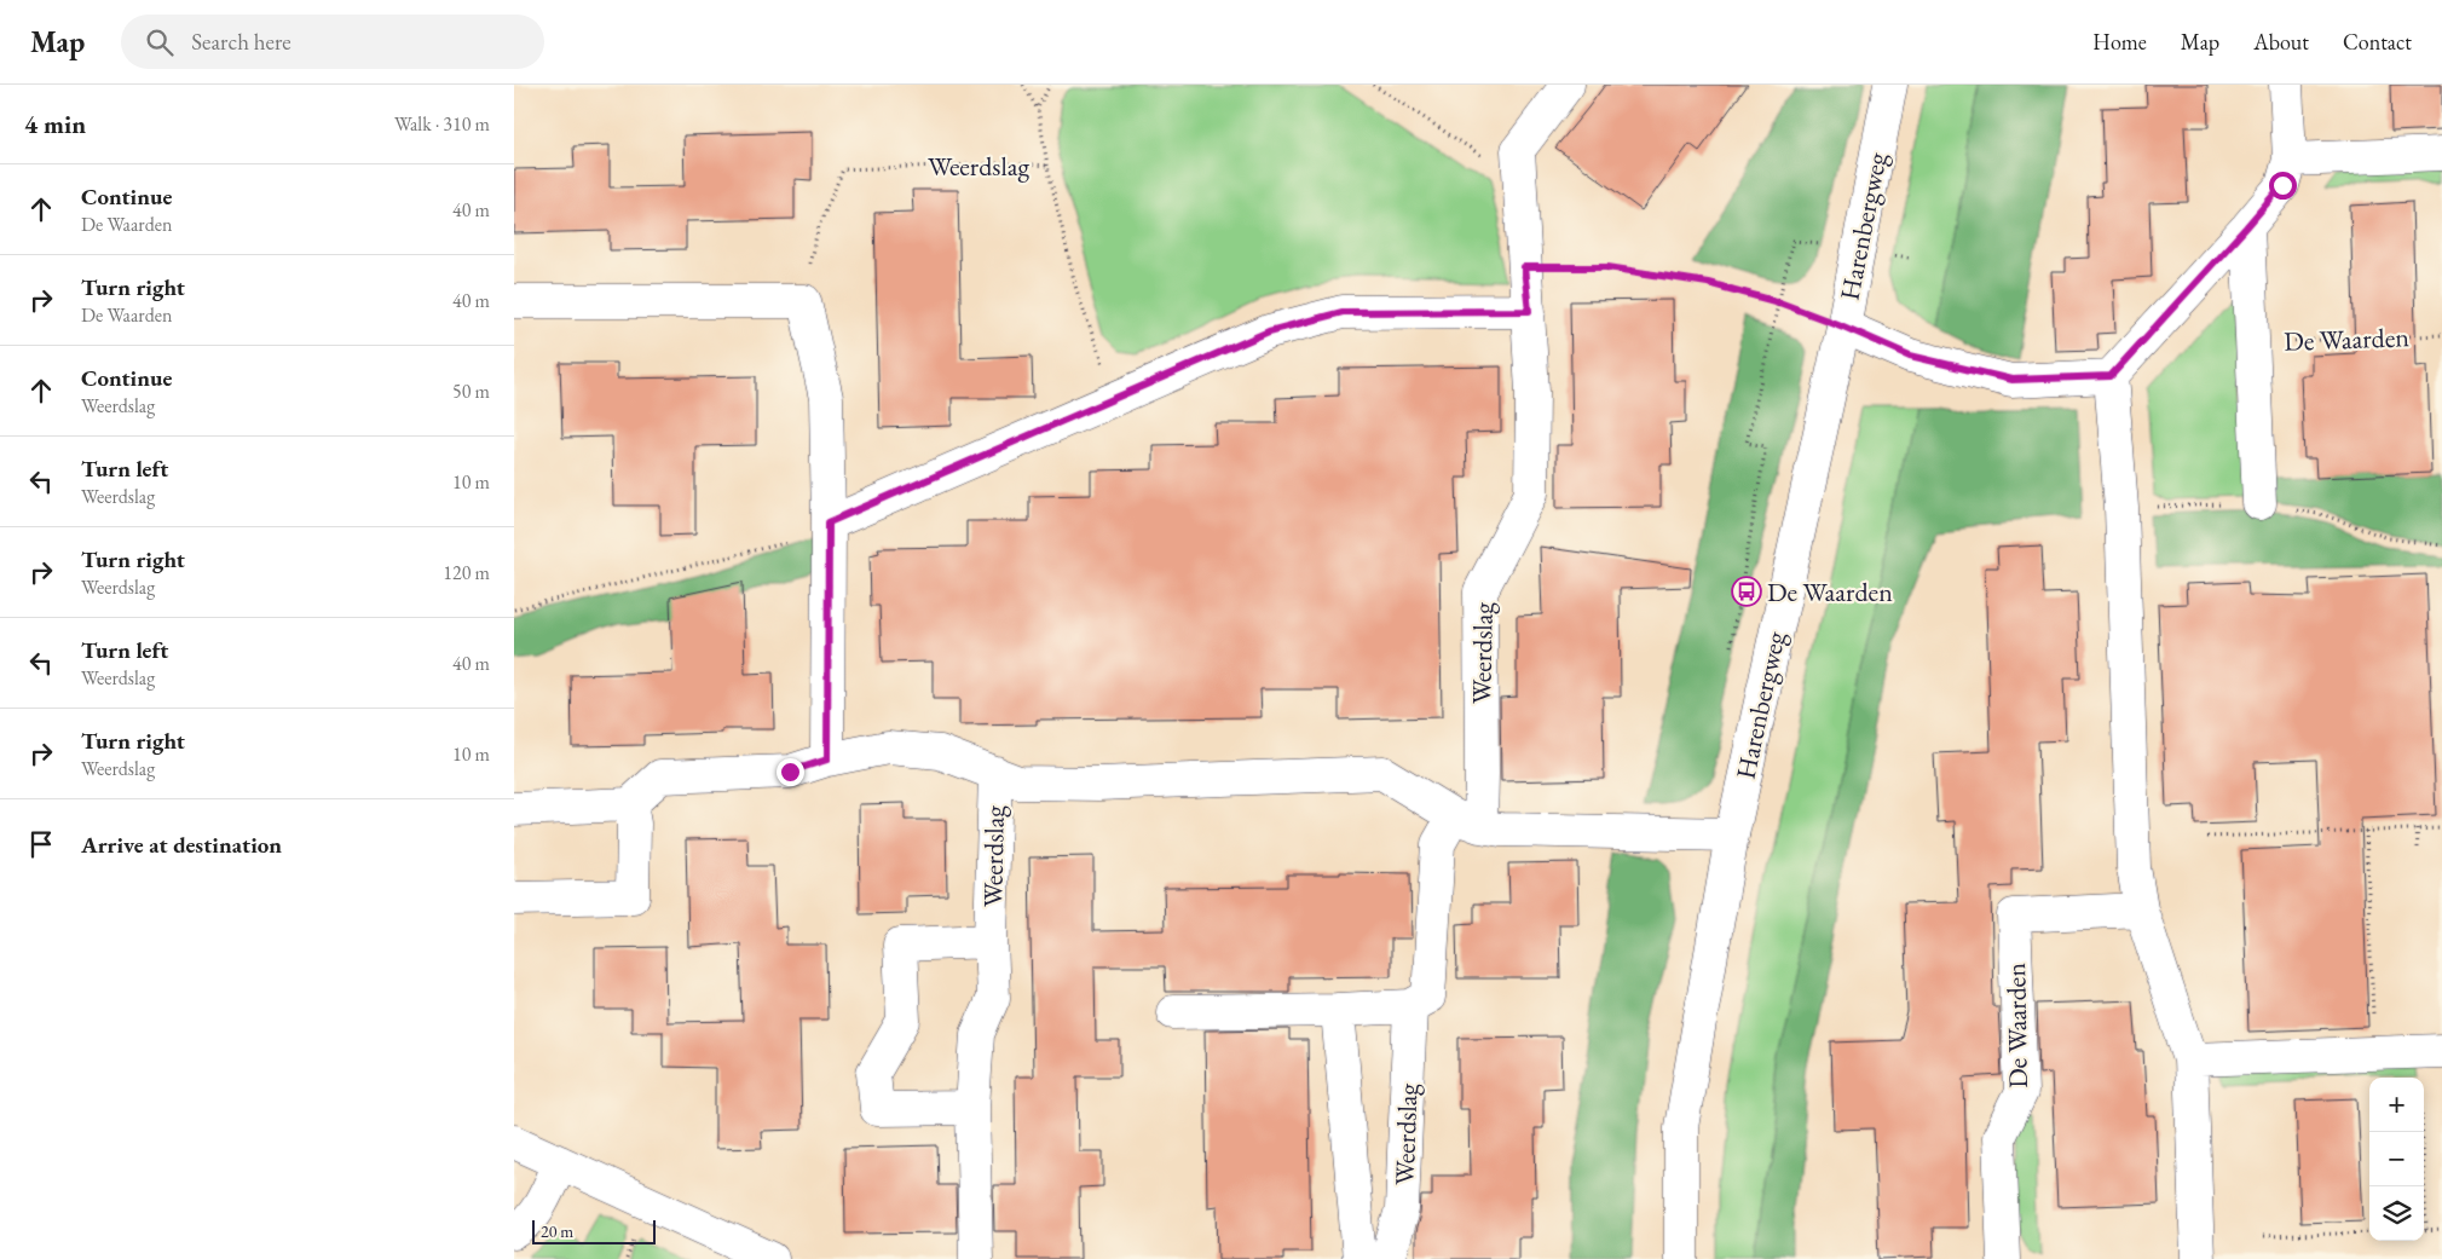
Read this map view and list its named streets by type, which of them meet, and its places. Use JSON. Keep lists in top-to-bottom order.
{
  "streets": {
    "street": ["Weerdslag", "Harenbergweg", "De Waarden"]
  },
  "crossings": [
    ["Weerdslag", "Harenbergweg"]
  ],
  "places": {
    "bus stop": ["De Waarden"]
  },
  "scale_bar": "20 m",
  "page": {
    "header": "Map",
    "search": "Search here",
    "nav": [
      "Home",
      "Map",
      "About",
      "Contact"
    ],
    "heading": ["4 min", "Walk · 310 m"],
    "list": [
      ["Continue", "De Waarden", "40 m"],
      ["Turn right", "De Waarden", "40 m"],
      ["Continue", "Weerdslag", "50 m"],
      ["Turn left", "Weerdslag", "10 m"],
      ["Turn right", "Weerdslag", "120 m"],
      ["Turn left", "Weerdslag", "40 m"],
      ["Turn right", "Weerdslag", "10 m"],
      "Arrive at destination"
    ],
    "map_buttons": ["+", "−"],
    "scale": "20 m"
  }
}
